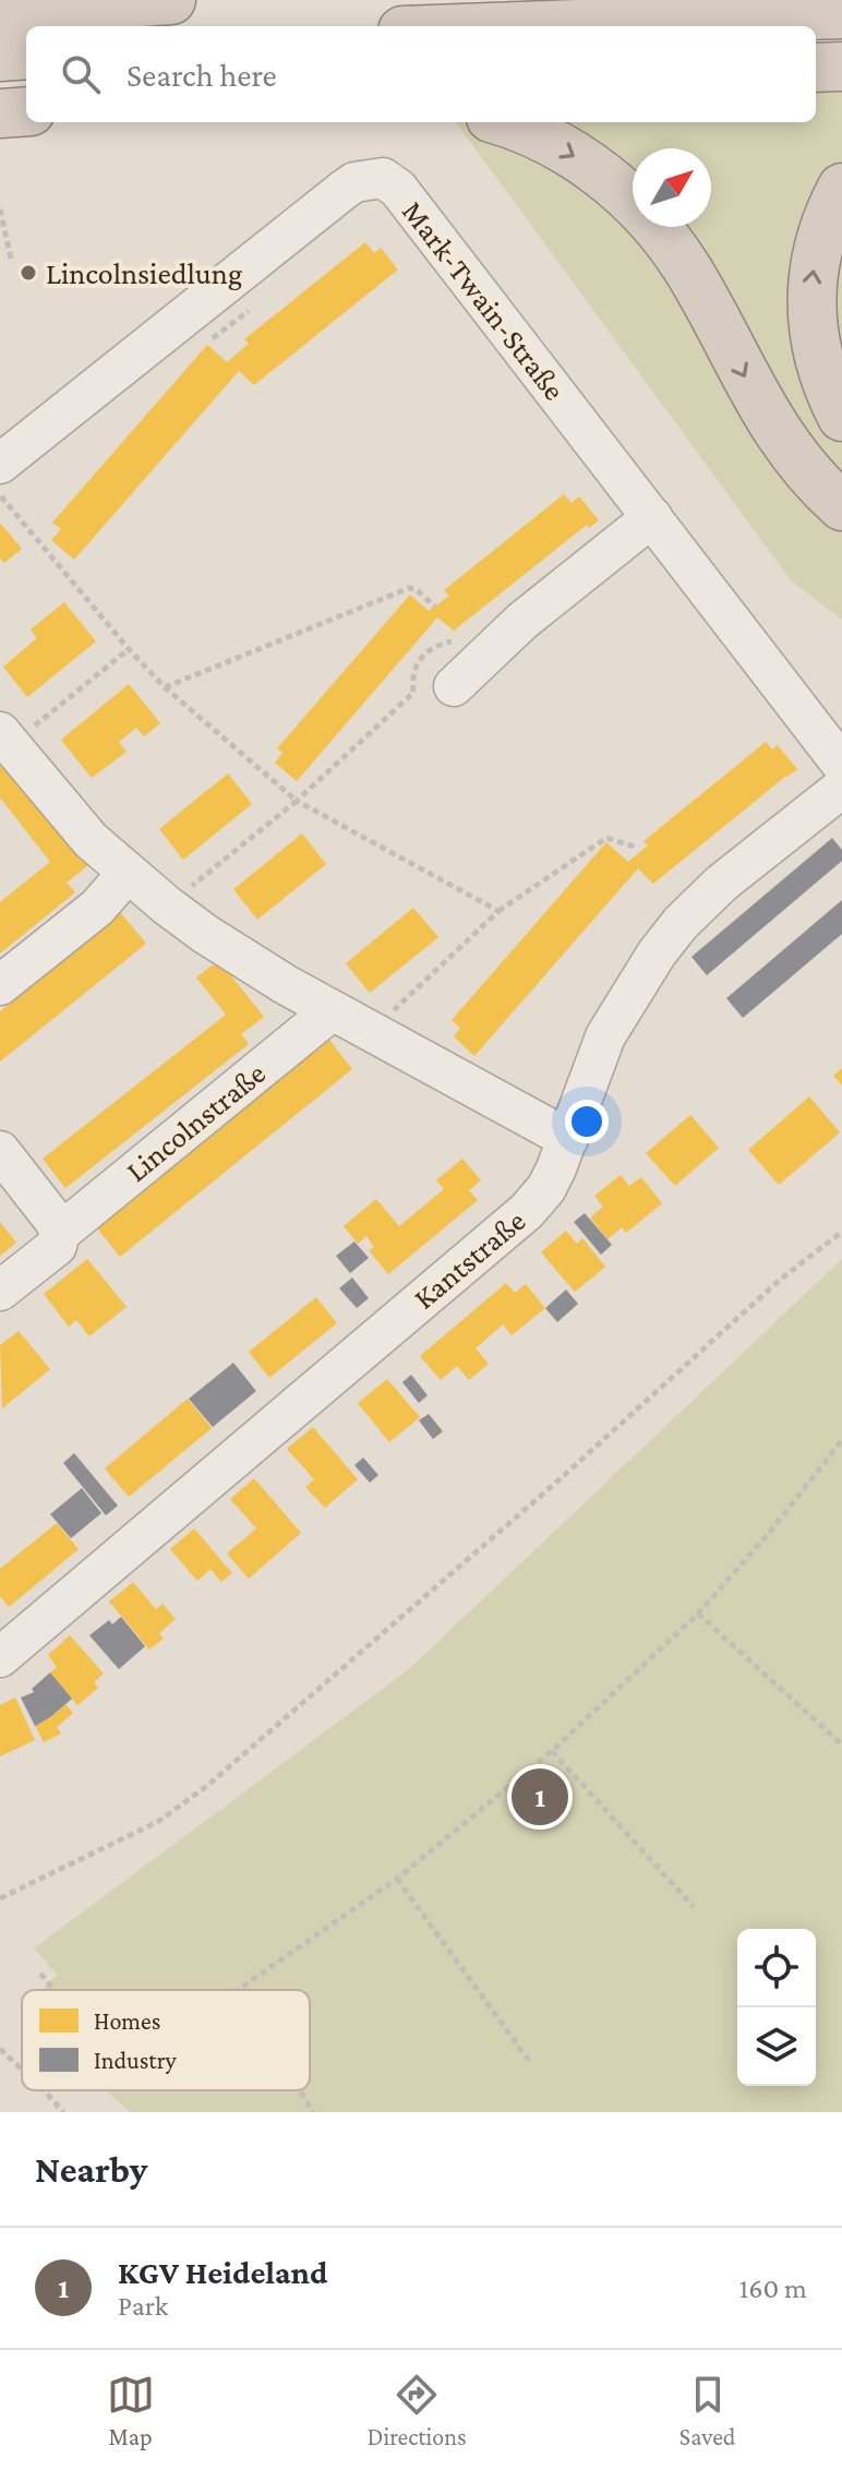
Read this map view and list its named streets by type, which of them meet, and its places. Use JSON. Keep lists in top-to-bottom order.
{
  "streets": {
    "street": ["Mark-Twain-Straße", "Lincolnstraße", "Kantstraße"]
  },
  "places": ["Lincolnsiedlung"],
  "legend": ["Homes", "Industry"],
  "north": "top right",
  "page": {
    "search": "Search here",
    "pins": "1",
    "heading": "Nearby",
    "list": [
      {
        "mark": "1",
        "name": "KGV Heideland",
        "note": "Park",
        "value": "160 m"
      }
    ],
    "nav": ["Map", "Directions", "Saved"]
  }
}
